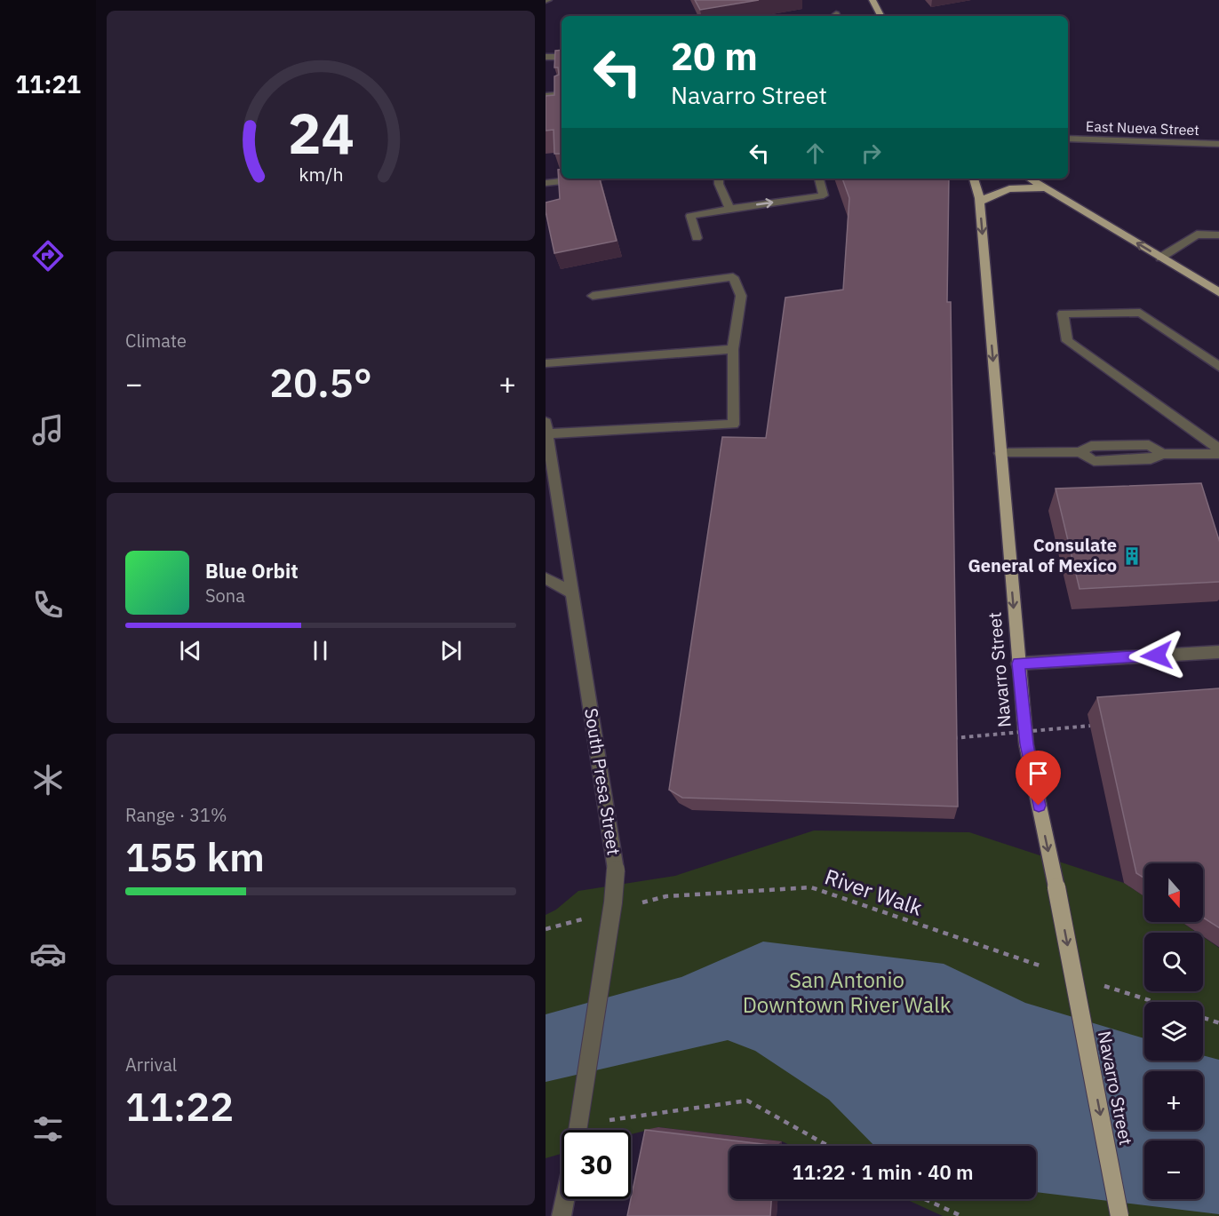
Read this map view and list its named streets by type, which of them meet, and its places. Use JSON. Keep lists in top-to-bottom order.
{
  "streets": {
    "main road": ["Navarro Street"],
    "street": ["East Nueva Street", "South Presa Street"],
    "path": ["River Walk"]
  },
  "one_way": ["Navarro Street"],
  "parks": ["San Antonio Downtown River Walk"],
  "places": {
    "building": ["Consulate General of Mexico"]
  },
  "north": "bottom",
  "page": {
    "tabs": "11:21",
    "turn": ["20 m", "Navarro Street"],
    "tile": [
      "Climate",
      ["Range · 31%", "155 km"],
      ["Arrival", "11:22"]
    ],
    "heat": ["−", "20.5°", "+"],
    "song": ["Blue Orbit", "Sona"],
    "map_buttons": ["+", "−"],
    "limit": "30",
    "trip": "11:22 · 1 min · 40 m",
    "gauge": ["24", "km/h"]
  }
}
